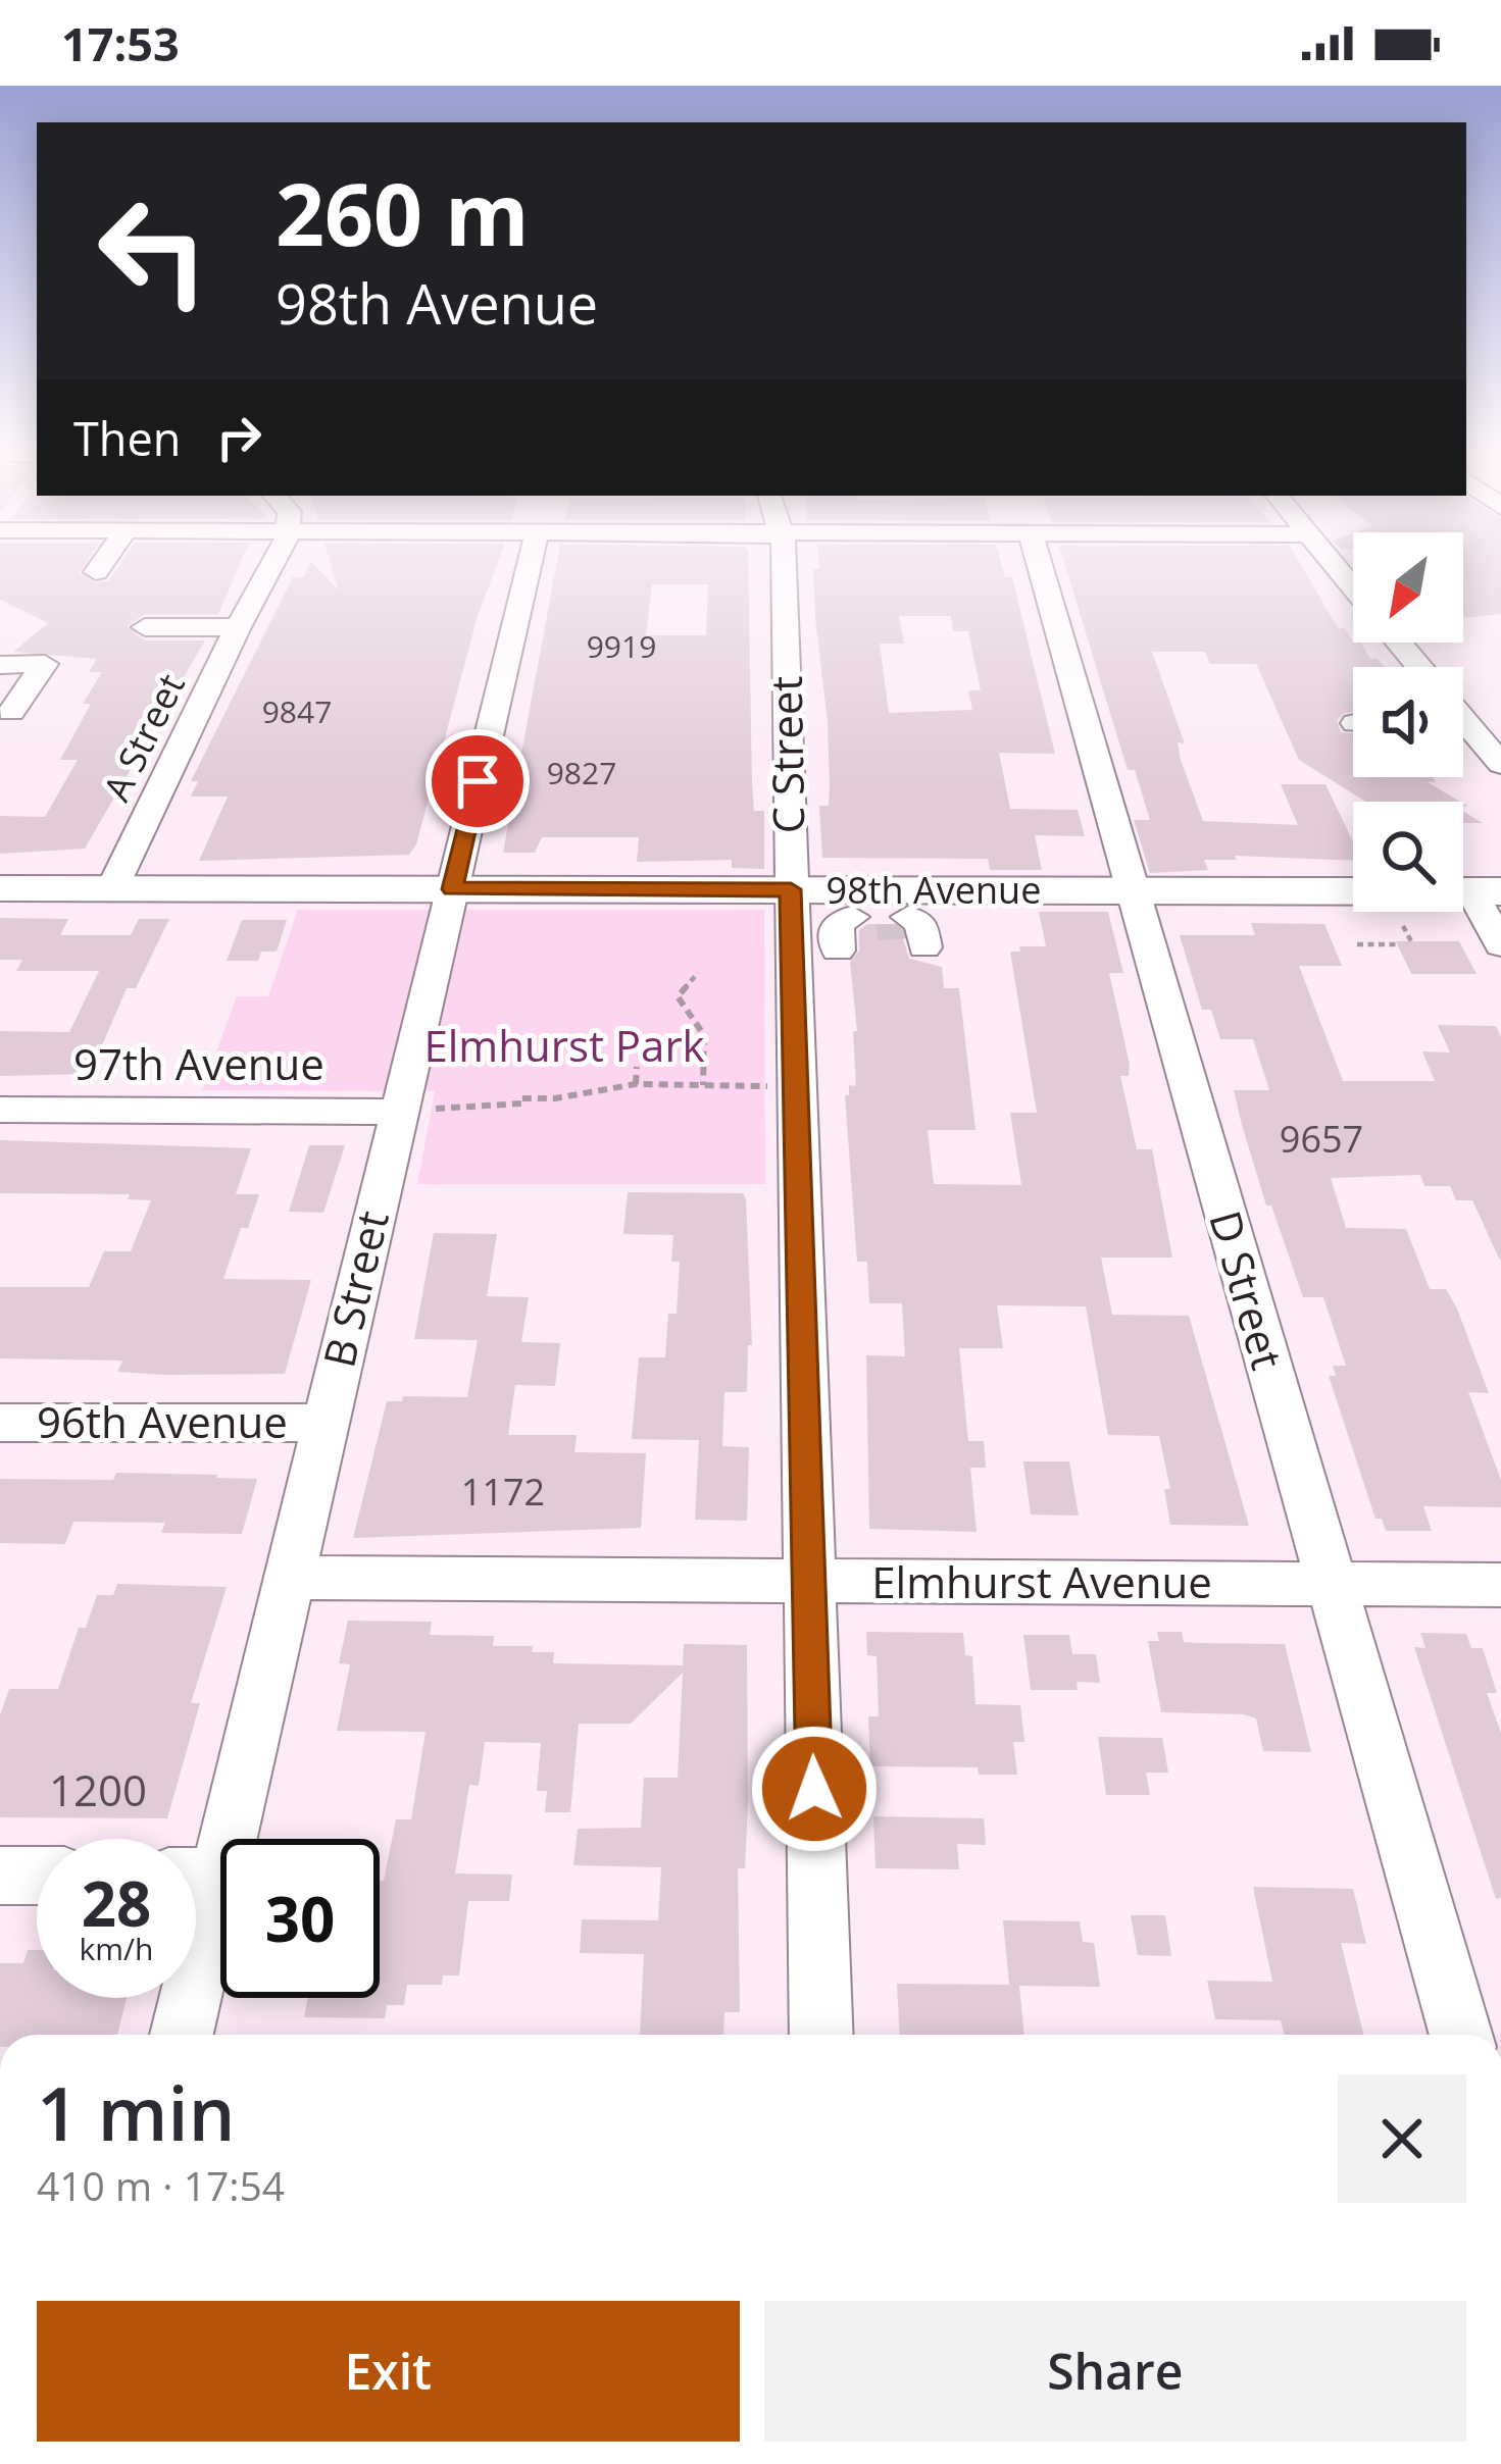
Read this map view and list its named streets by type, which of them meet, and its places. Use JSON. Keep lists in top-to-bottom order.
{
  "streets": {
    "main road": ["98th Avenue"],
    "street": [
      "A Street",
      "C Street",
      "97th Avenue",
      "B Street",
      "D Street",
      "96th Avenue",
      "Elmhurst Avenue"
    ]
  },
  "crossings": [
    ["A Street", "98th Avenue"],
    ["C Street", "98th Avenue"],
    ["C Street", "Elmhurst Avenue"],
    ["98th Avenue", "B Street"],
    ["98th Avenue", "D Street"],
    ["97th Avenue", "B Street"],
    ["B Street", "96th Avenue"],
    ["B Street", "Elmhurst Avenue"],
    ["D Street", "Elmhurst Avenue"]
  ],
  "parks": ["Elmhurst Park"],
  "house_numbers": [
    "9919",
    "9847",
    "9827",
    "9657",
    "1172",
    "1200"
  ],
  "north": "bottom left",
  "page": {
    "status": "17:53",
    "turn": ["260 m", "98th Avenue"],
    "then": "Then",
    "speed": "28 km/h",
    "limit": "30",
    "heading": ["1 min", "410 m · 17:54"],
    "buttons": ["Exit", "Share"]
  }
}
